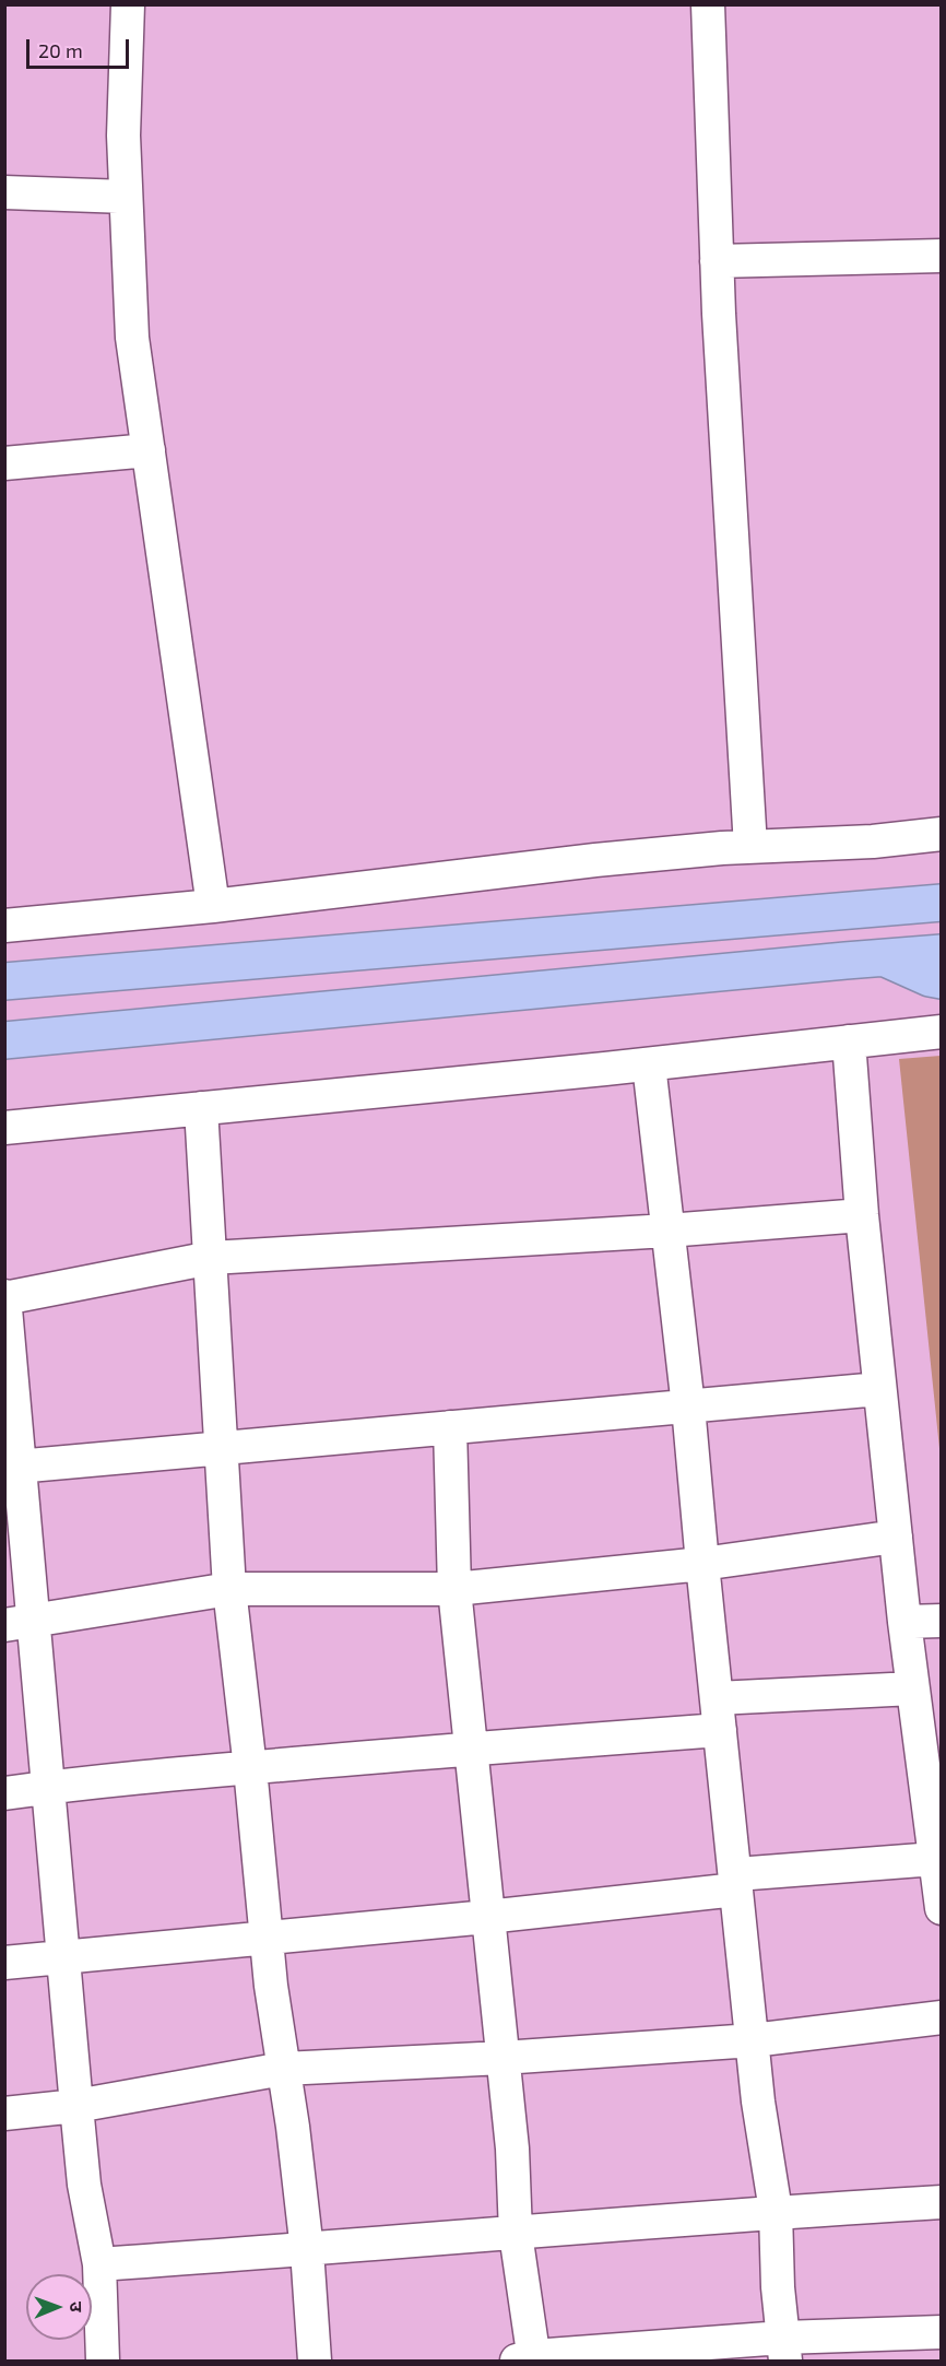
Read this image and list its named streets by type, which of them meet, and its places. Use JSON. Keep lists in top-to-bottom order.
{
  "scale_bar": "20 m",
  "north": "right"
}
